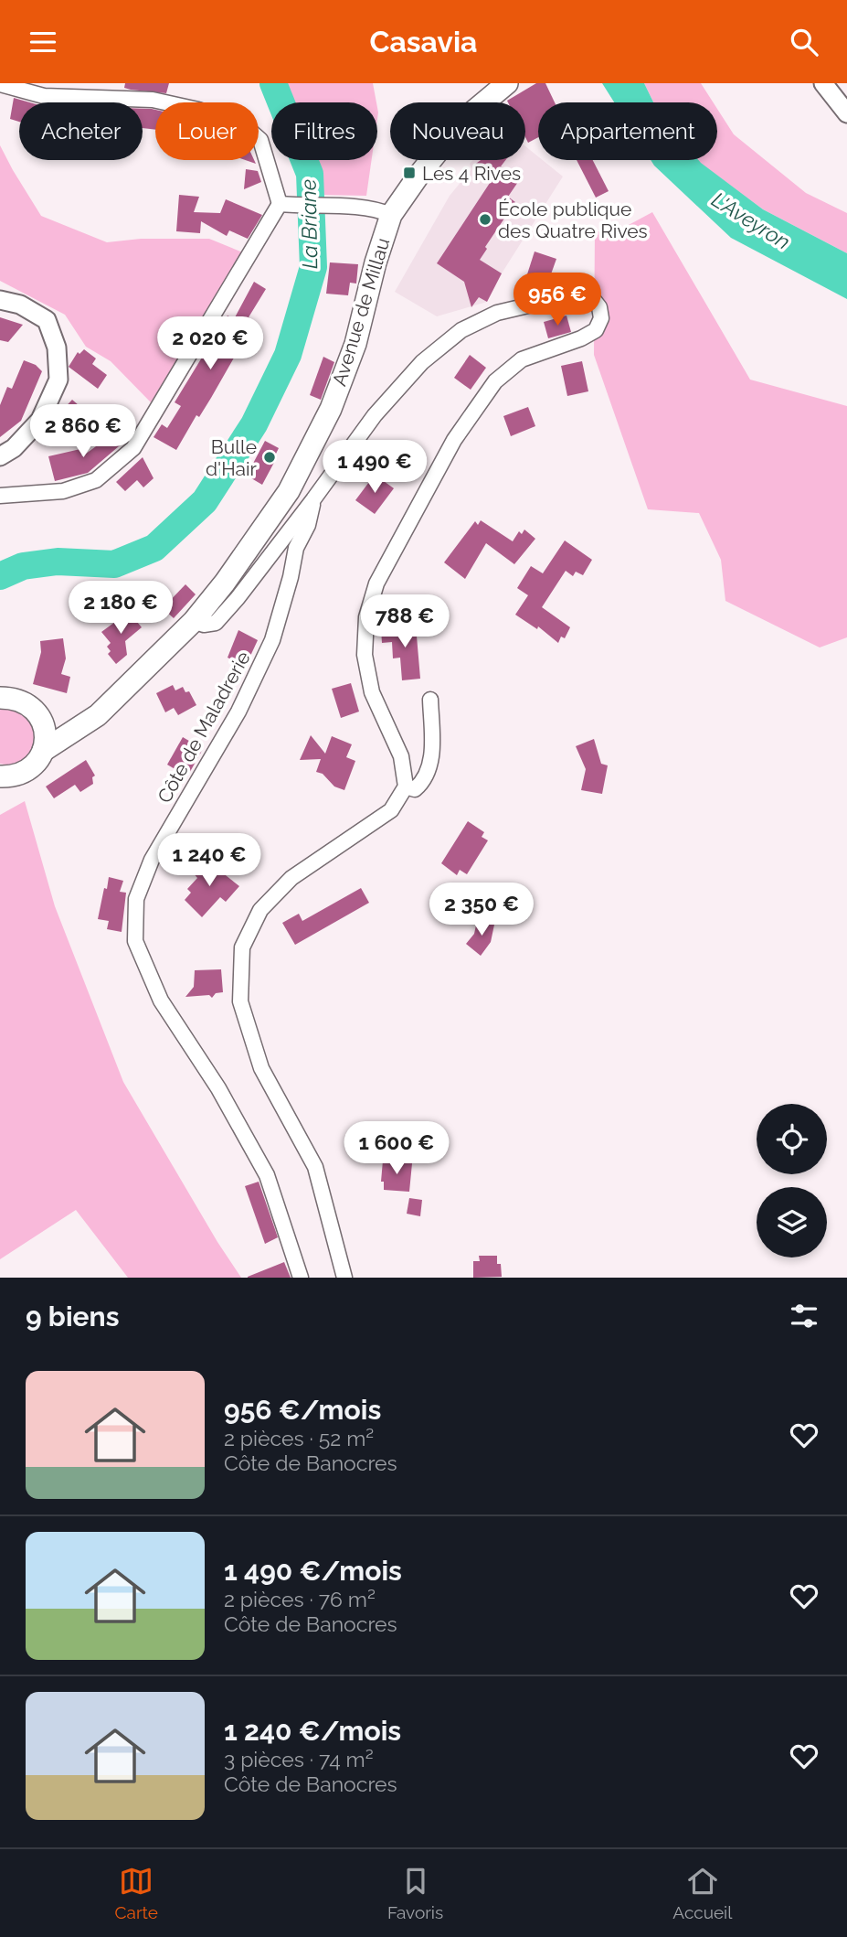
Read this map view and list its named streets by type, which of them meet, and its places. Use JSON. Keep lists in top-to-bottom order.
{
  "streets": {
    "main road": ["Avenue de Millau"],
    "street": ["Côte de Maladrerie"]
  },
  "water": ["L'Aveyron", "La Briane"],
  "places": {
    "transit": ["Les 4 Rives"],
    "other": ["École publique des Quatre Rives", "Bulle d'Hair"]
  },
  "page": {
    "header": "Casavia",
    "chip": [
      "Acheter",
      "Louer",
      "Filtres",
      "Nouveau",
      "Appartement"
    ],
    "price": [
      "956 €",
      "2 020 €",
      "2 860 €",
      "1 490 €",
      "2 180 €",
      "788 €",
      "1 240 €",
      "2 350 €",
      "1 600 €"
    ],
    "heading": "9 biens",
    "list": [
      {
        "name": "956 €/mois",
        "note": "2 pièces · 52 m² · Côte de Banocres"
      },
      {
        "name": "1 490 €/mois",
        "note": "2 pièces · 76 m² · Côte de Banocres"
      },
      {
        "name": "1 240 €/mois",
        "note": "3 pièces · 74 m² · Côte de Banocres"
      }
    ],
    "tabs": ["Carte", "Favoris", "Accueil"]
  }
}
